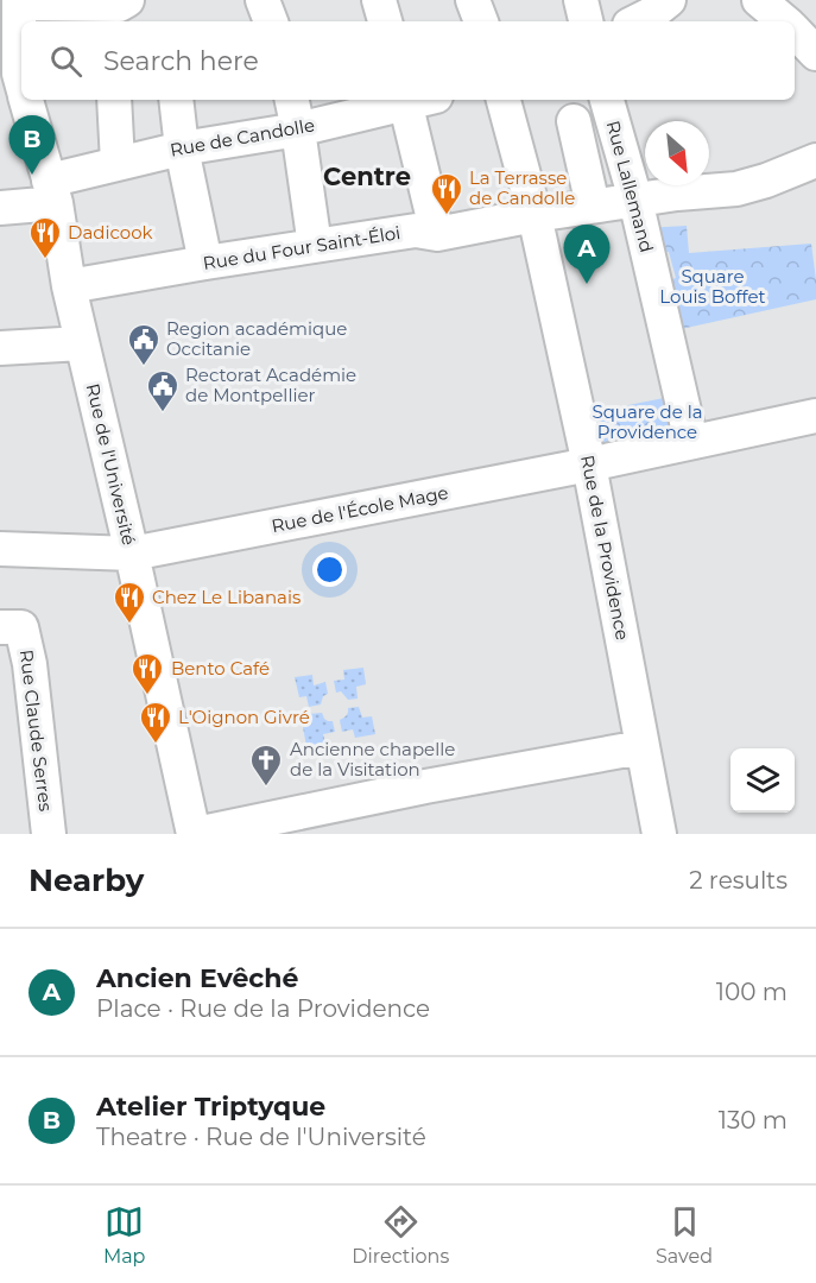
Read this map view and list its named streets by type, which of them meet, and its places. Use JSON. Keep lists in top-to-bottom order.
{
  "streets": {
    "street": [
      "Rue de Candolle",
      "Rue Lallemand",
      "Rue du Four Saint-Éloi",
      "Rue de l'Université",
      "Rue de l'École Mage",
      "Rue de la Providence",
      "Rue Claude Serres"
    ]
  },
  "crossings": [
    ["Rue de Candolle", "Rue de l'Université"],
    ["Rue Lallemand", "Rue du Four Saint-Éloi"],
    ["Rue Lallemand", "Rue de l'École Mage"],
    ["Rue du Four Saint-Éloi", "Rue de l'Université"],
    ["Rue du Four Saint-Éloi", "Rue de la Providence"],
    ["Rue de l'Université", "Rue de l'École Mage"],
    ["Rue de l'École Mage", "Rue de la Providence"]
  ],
  "districts": ["Centre"],
  "parks": ["Square Louis Boffet", "Square de la Providence"],
  "places": {
    "restaurant": [
      "La Terrasse de Candolle",
      "Dadicook",
      "Chez Le Libanais",
      "Bento Café",
      "L'Oignon Givré"
    ],
    "public building": ["Region académique Occitanie", "Rectorat Académie de Montpellier"],
    "church": ["Ancienne chapelle de la Visitation"]
  },
  "north": "bottom right",
  "page": {
    "search": "Search here",
    "pins": ["B", "A"],
    "heading": ["Nearby", "2 results"],
    "list": [
      {
        "mark": "A",
        "name": "Ancien Evêché",
        "note": "Place · Rue de la Providence",
        "value": "100 m"
      },
      {
        "mark": "B",
        "name": "Atelier Triptyque",
        "note": "Theatre · Rue de l'Université",
        "value": "130 m"
      }
    ],
    "nav": ["Map", "Directions", "Saved"]
  }
}
